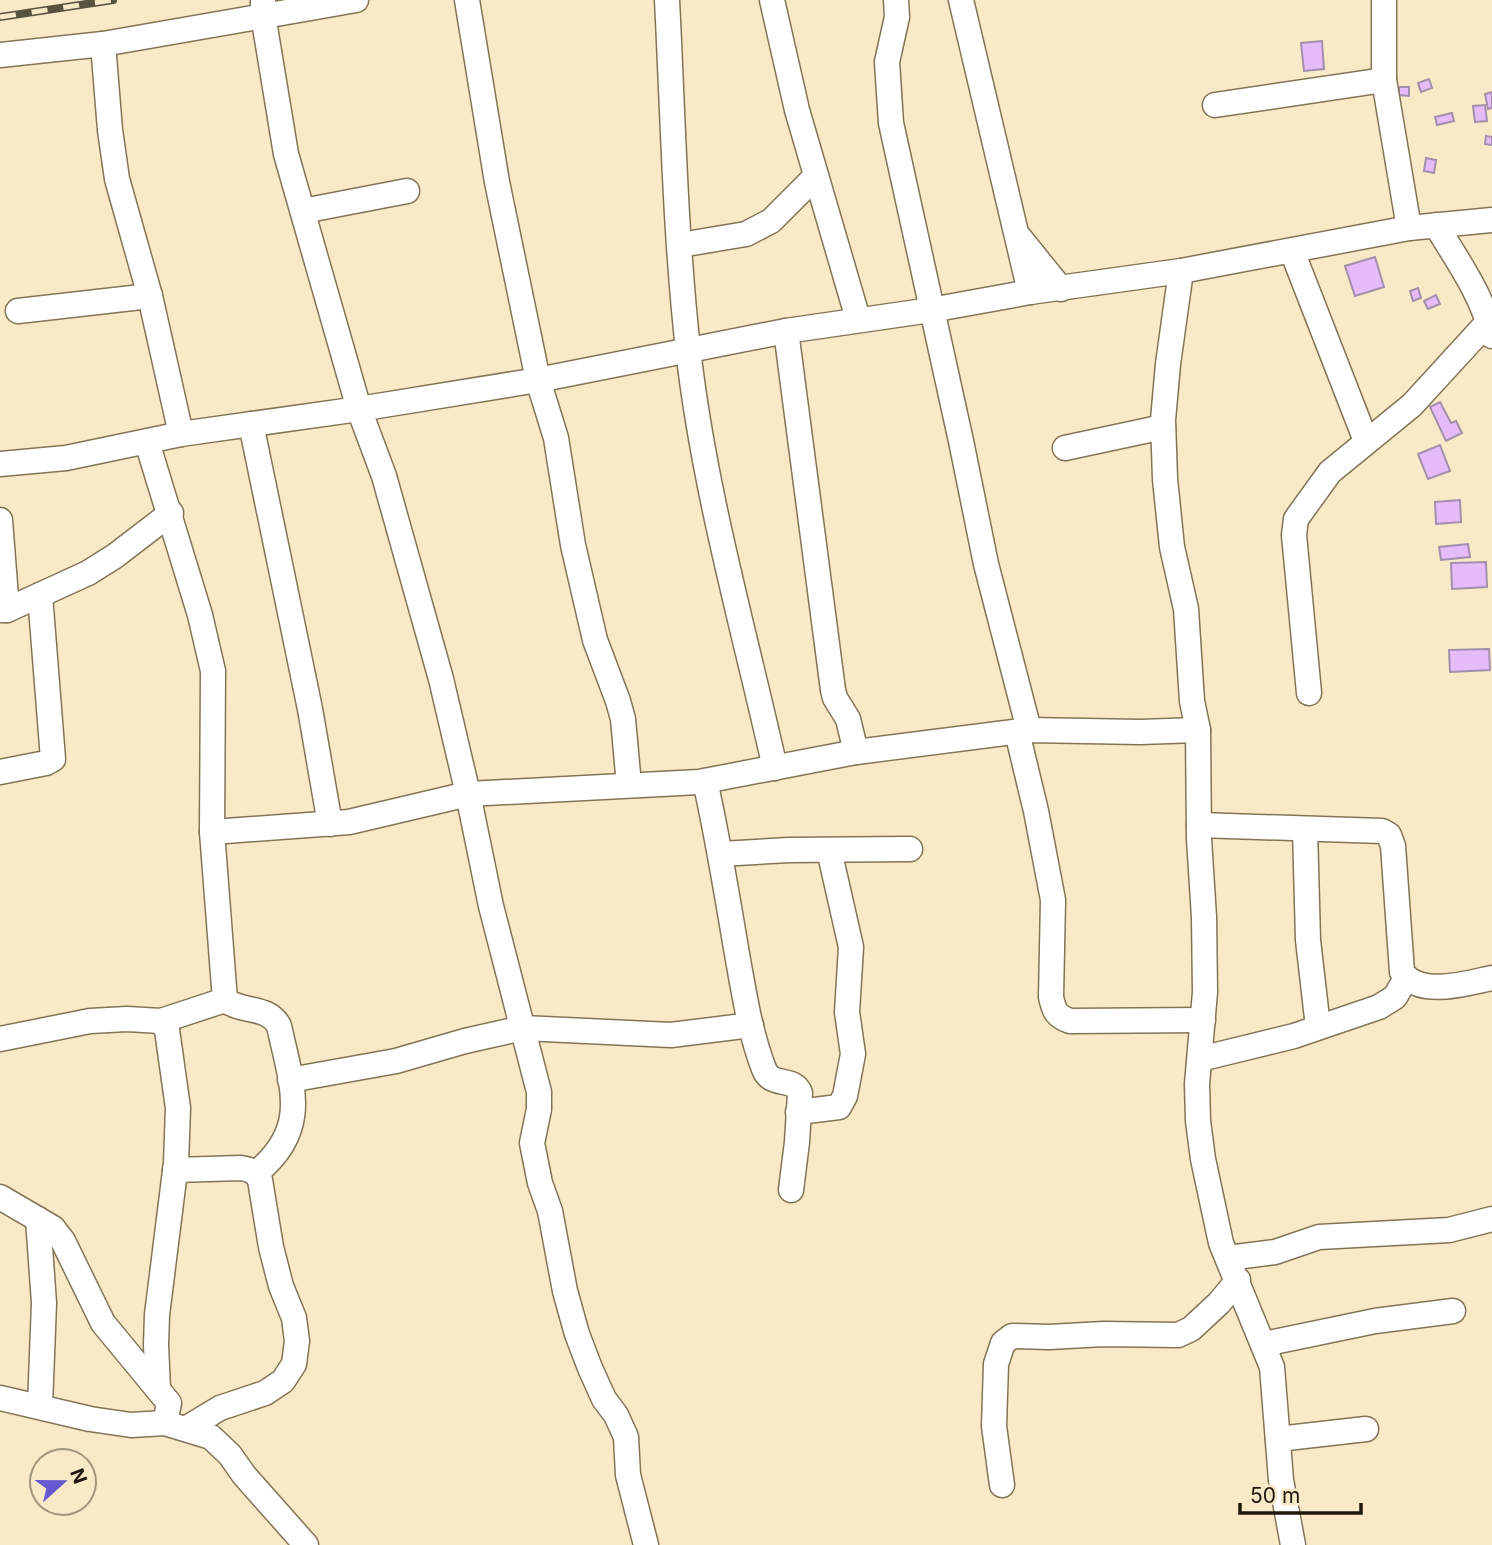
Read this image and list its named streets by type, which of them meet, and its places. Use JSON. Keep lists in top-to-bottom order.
{
  "scale_bar": "50 m",
  "north": "right"
}
